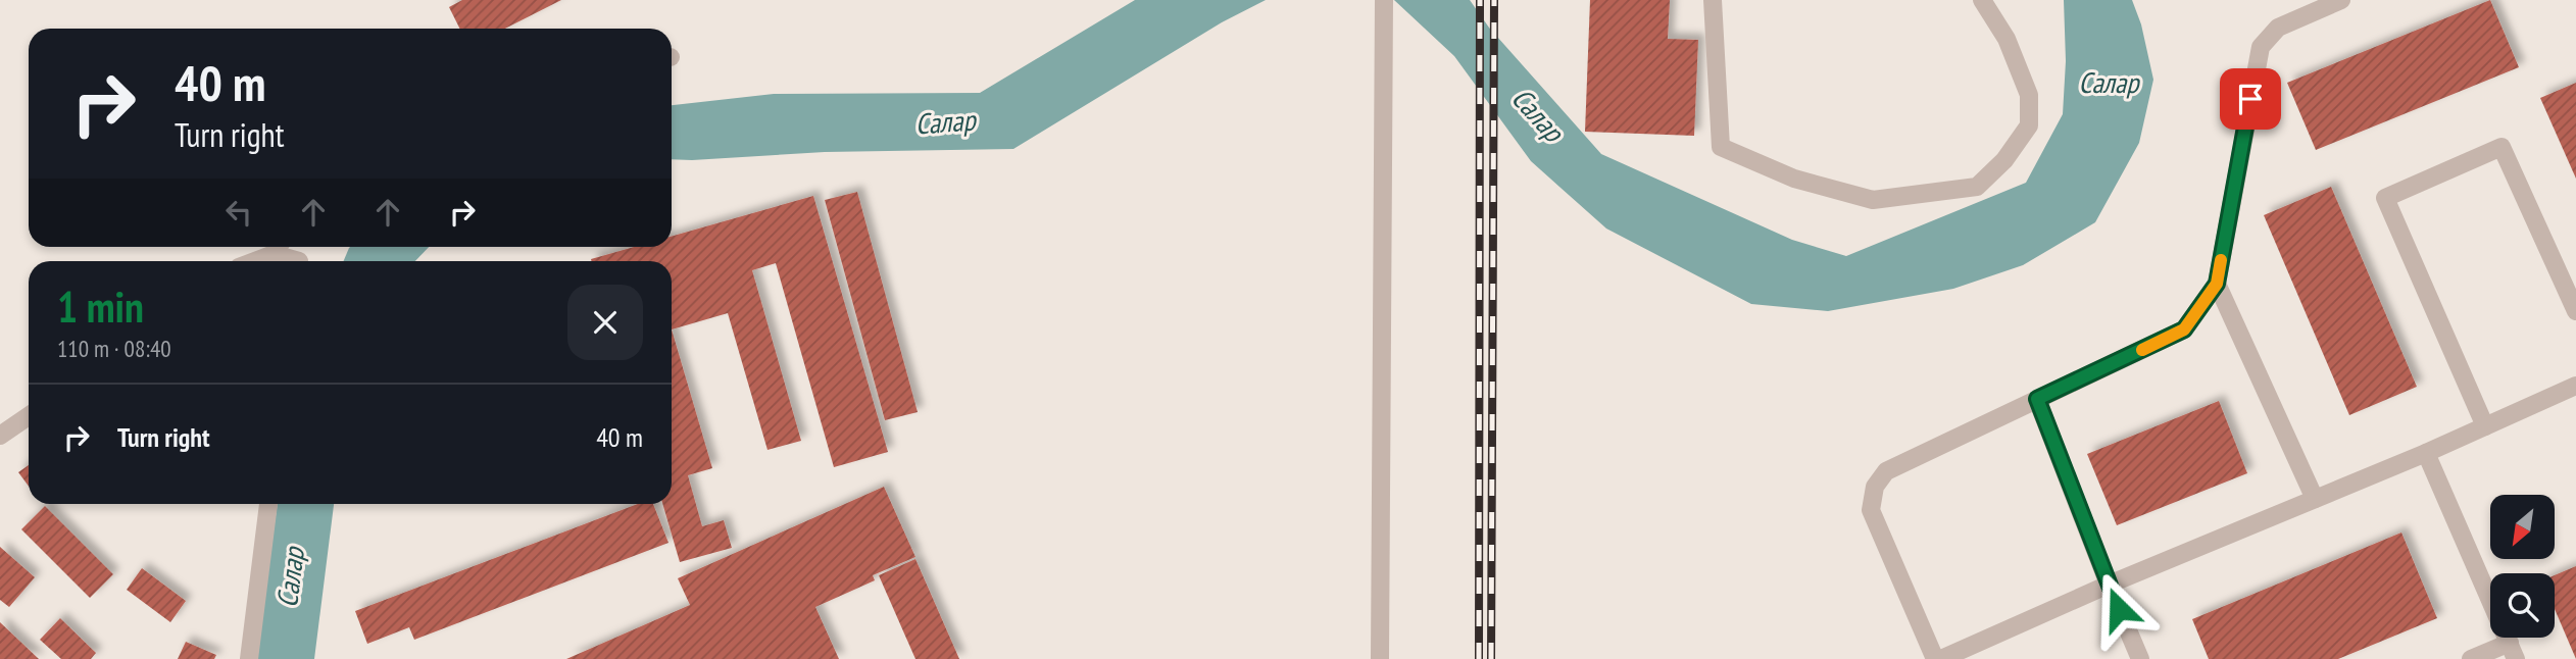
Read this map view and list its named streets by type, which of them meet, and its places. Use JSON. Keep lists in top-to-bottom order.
{
  "water": ["Салар"],
  "north": "bottom left",
  "page": {
    "turn": ["40 m", "Turn right"],
    "heading": ["1 min", "110 m · 08:40"],
    "list": [
      {
        "name": "Turn right",
        "value": "40 m"
      }
    ]
  }
}
